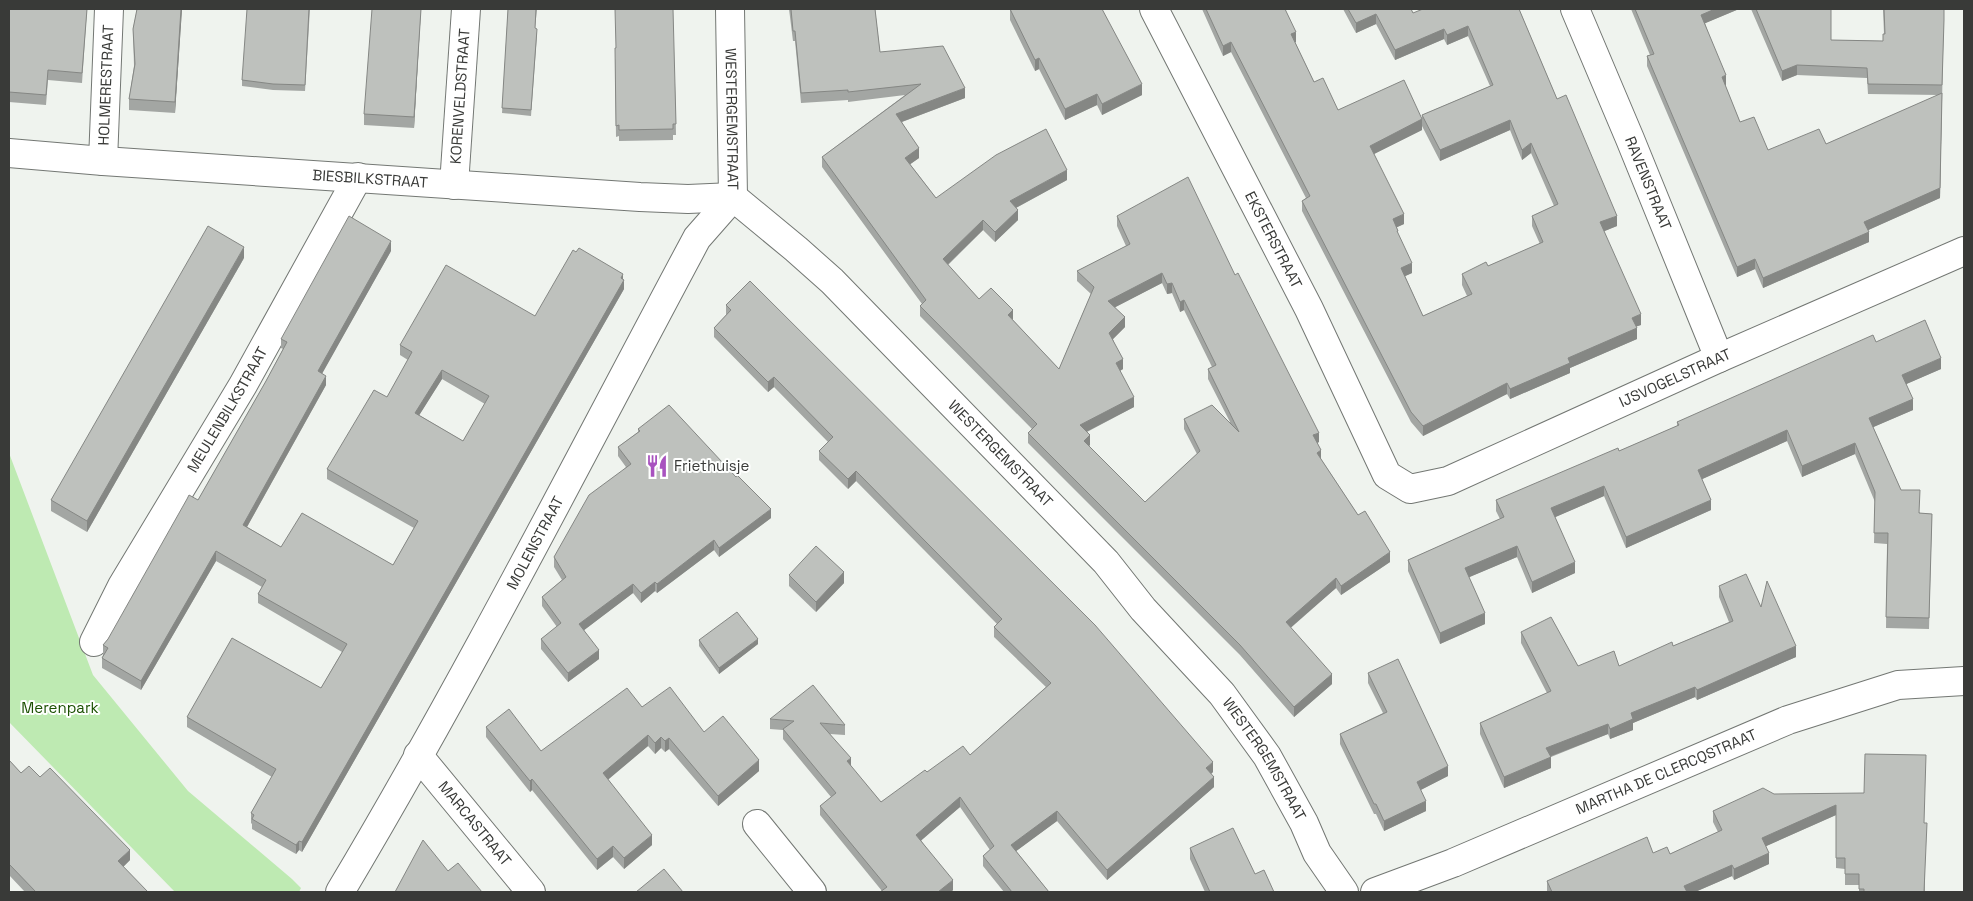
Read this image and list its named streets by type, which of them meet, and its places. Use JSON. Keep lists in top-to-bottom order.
{
  "streets": {
    "street": [
      "HOLMERESTRAAT",
      "KORENVELDSTRAAT",
      "WESTERGEMSTRAAT",
      "BIESBILKSTRAAT",
      "RAVENSTRAAT",
      "EKSTERSTRAAT",
      "IJSVOGELSTRAAT",
      "MEULENBILKSTRAAT",
      "MOLENSTRAAT",
      "MARTHA DE CLERCQSTRAAT",
      "MARCASTRAAT"
    ]
  },
  "crossings": [
    ["HOLMERESTRAAT", "BIESBILKSTRAAT"],
    ["KORENVELDSTRAAT", "BIESBILKSTRAAT"],
    ["WESTERGEMSTRAAT", "BIESBILKSTRAAT"],
    ["WESTERGEMSTRAAT", "MOLENSTRAAT"],
    ["BIESBILKSTRAAT", "MEULENBILKSTRAAT"],
    ["BIESBILKSTRAAT", "MOLENSTRAAT"],
    ["RAVENSTRAAT", "IJSVOGELSTRAAT"],
    ["EKSTERSTRAAT", "IJSVOGELSTRAAT"],
    ["MOLENSTRAAT", "MARCASTRAAT"]
  ],
  "parks": ["Merenpark"],
  "places": {
    "restaurant": ["Friethuisje"]
  }
}
